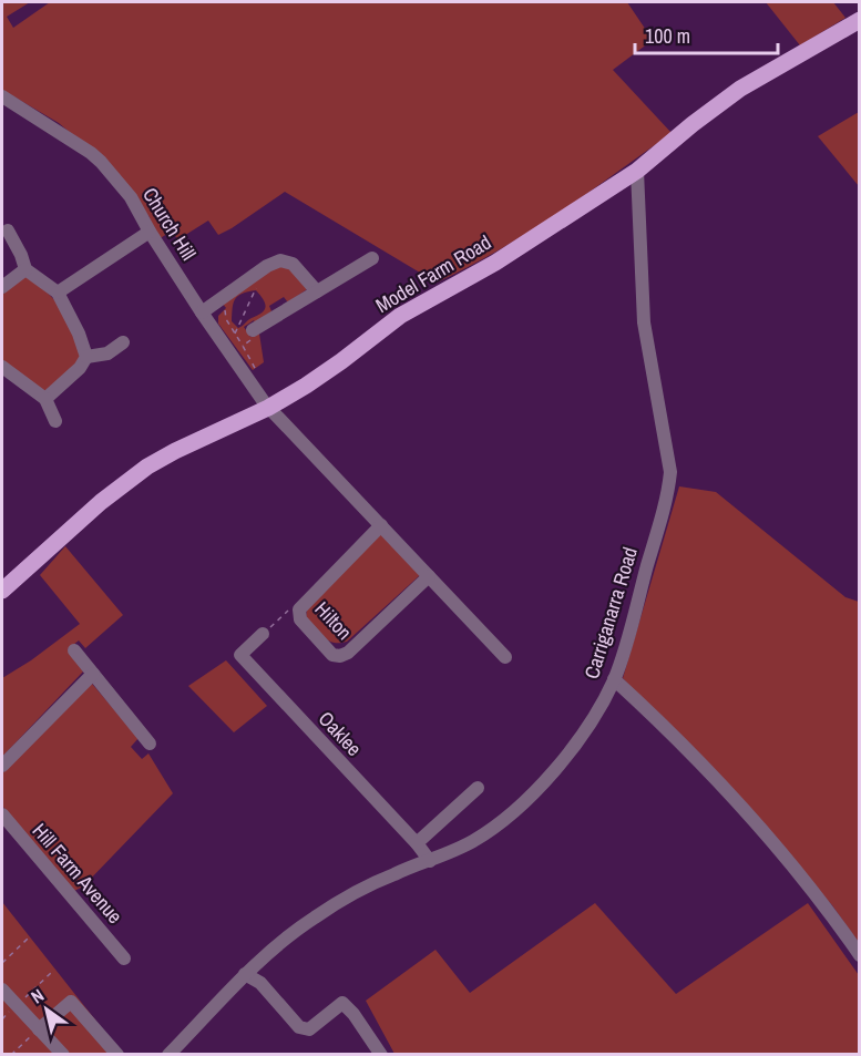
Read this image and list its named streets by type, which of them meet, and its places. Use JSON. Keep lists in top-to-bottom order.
{
  "streets": {
    "main road": ["Model Farm Road"],
    "street": [
      "Church Hill",
      "Carriganarra Road",
      "Hilton",
      "Oaklee",
      "Hill Farm Avenue"
    ]
  },
  "crossings": [
    ["Church Hill", "Model Farm Road"],
    ["Model Farm Road", "Carriganarra Road"],
    ["Carriganarra Road", "Oaklee"]
  ],
  "scale_bar": "100 m",
  "north": "top left"
}
